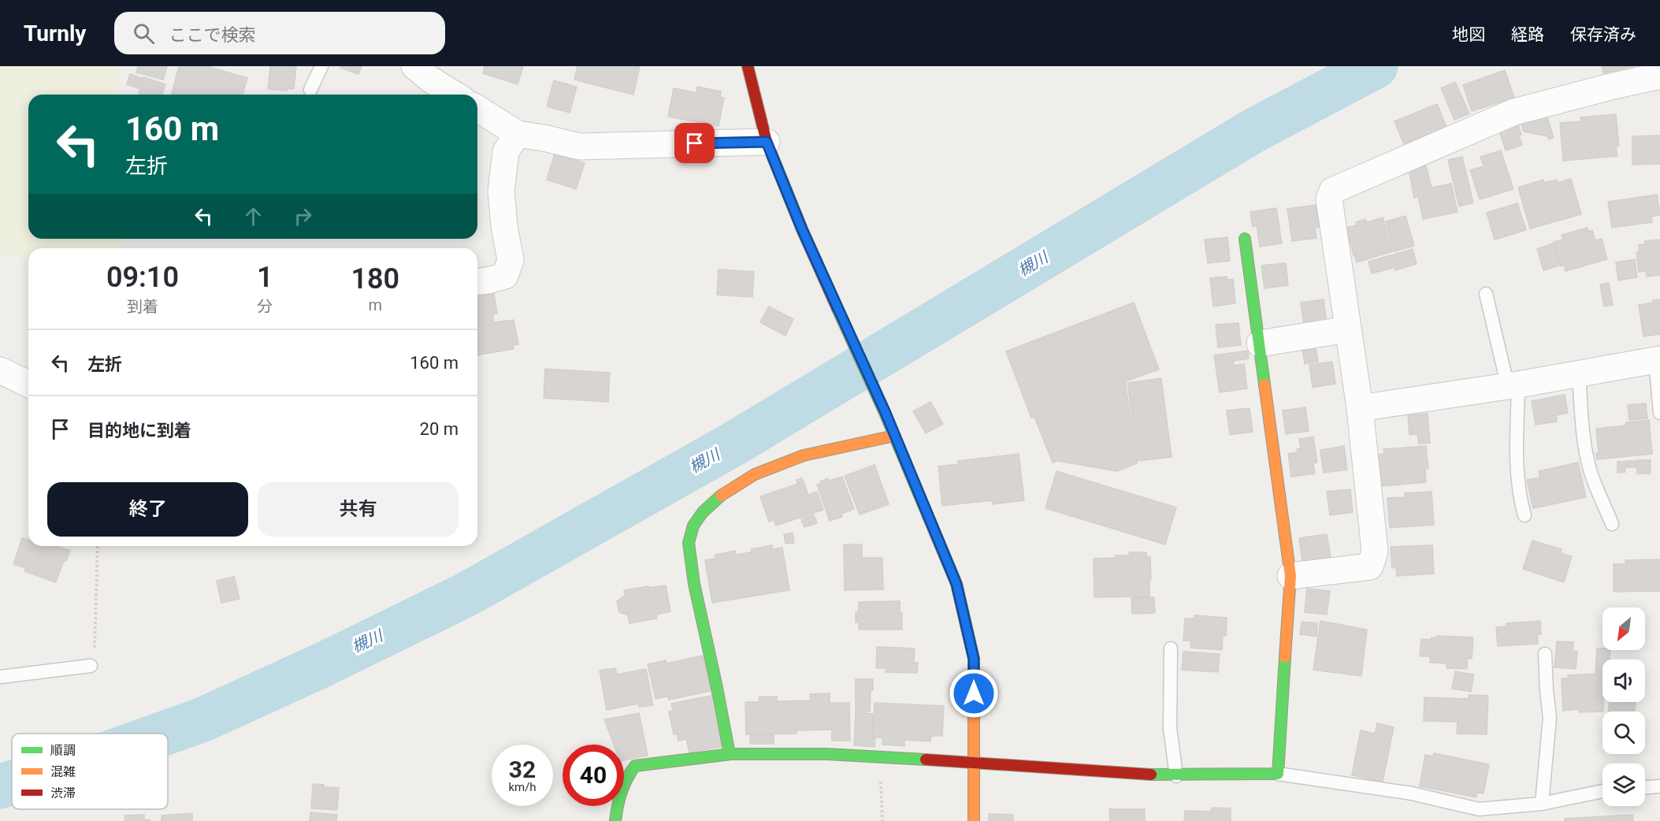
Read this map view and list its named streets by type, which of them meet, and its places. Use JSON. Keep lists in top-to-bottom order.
{
  "water": ["槻川"],
  "legend": ["順調", "混雑", "渋滞"],
  "north": "bottom left",
  "page": {
    "header": "Turnly",
    "search": "ここで検索",
    "nav": ["地図", "経路", "保存済み"],
    "turn": ["160 m", "左折"],
    "eta": [
      "09:10",
      "到着",
      "1",
      "分",
      "180",
      "m"
    ],
    "list": [
      {
        "name": "左折",
        "value": "160 m"
      },
      {
        "name": "目的地に到着",
        "value": "20 m"
      }
    ],
    "buttons": ["終了", "共有"],
    "speed": "32 km/h",
    "limit": "40"
  }
}
